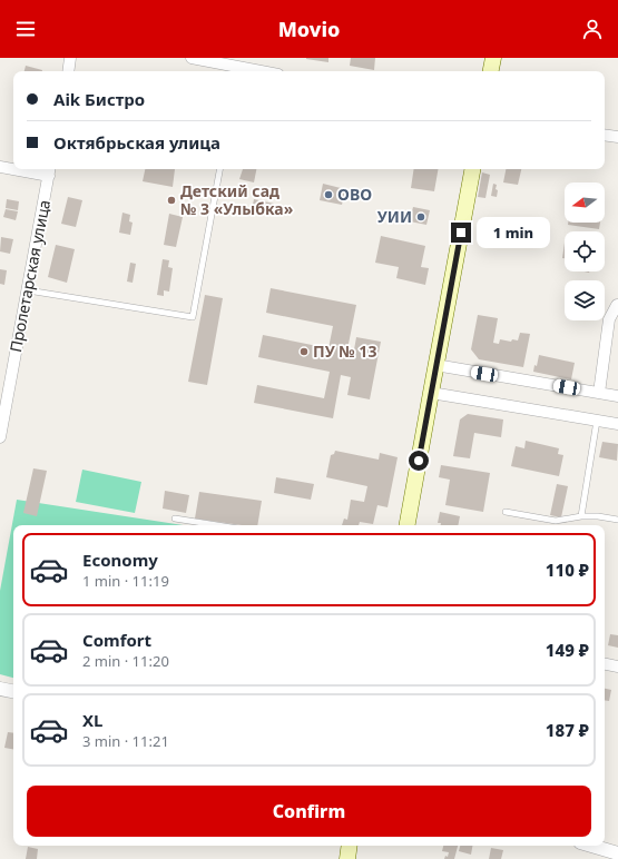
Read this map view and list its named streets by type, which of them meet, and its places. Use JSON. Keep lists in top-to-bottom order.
{
  "streets": {
    "street": ["Пролетарская улица"]
  },
  "places": [
    "ОВО",
    "Детский сад № 3 «Улыбка»",
    "УИИ",
    "ПУ № 13"
  ],
  "north": "left",
  "page": {
    "header": "Movio",
    "banner": ["Aik Бистро", "Октябрьская улица"],
    "bubble": "1 min",
    "list": [
      {
        "name": "Economy",
        "note": "1 min · 11:19",
        "value": "110 ₽"
      },
      {
        "name": "Comfort",
        "note": "2 min · 11:20",
        "value": "149 ₽"
      },
      {
        "name": "XL",
        "note": "3 min · 11:21",
        "value": "187 ₽"
      }
    ],
    "buttons": "Confirm"
  }
}
